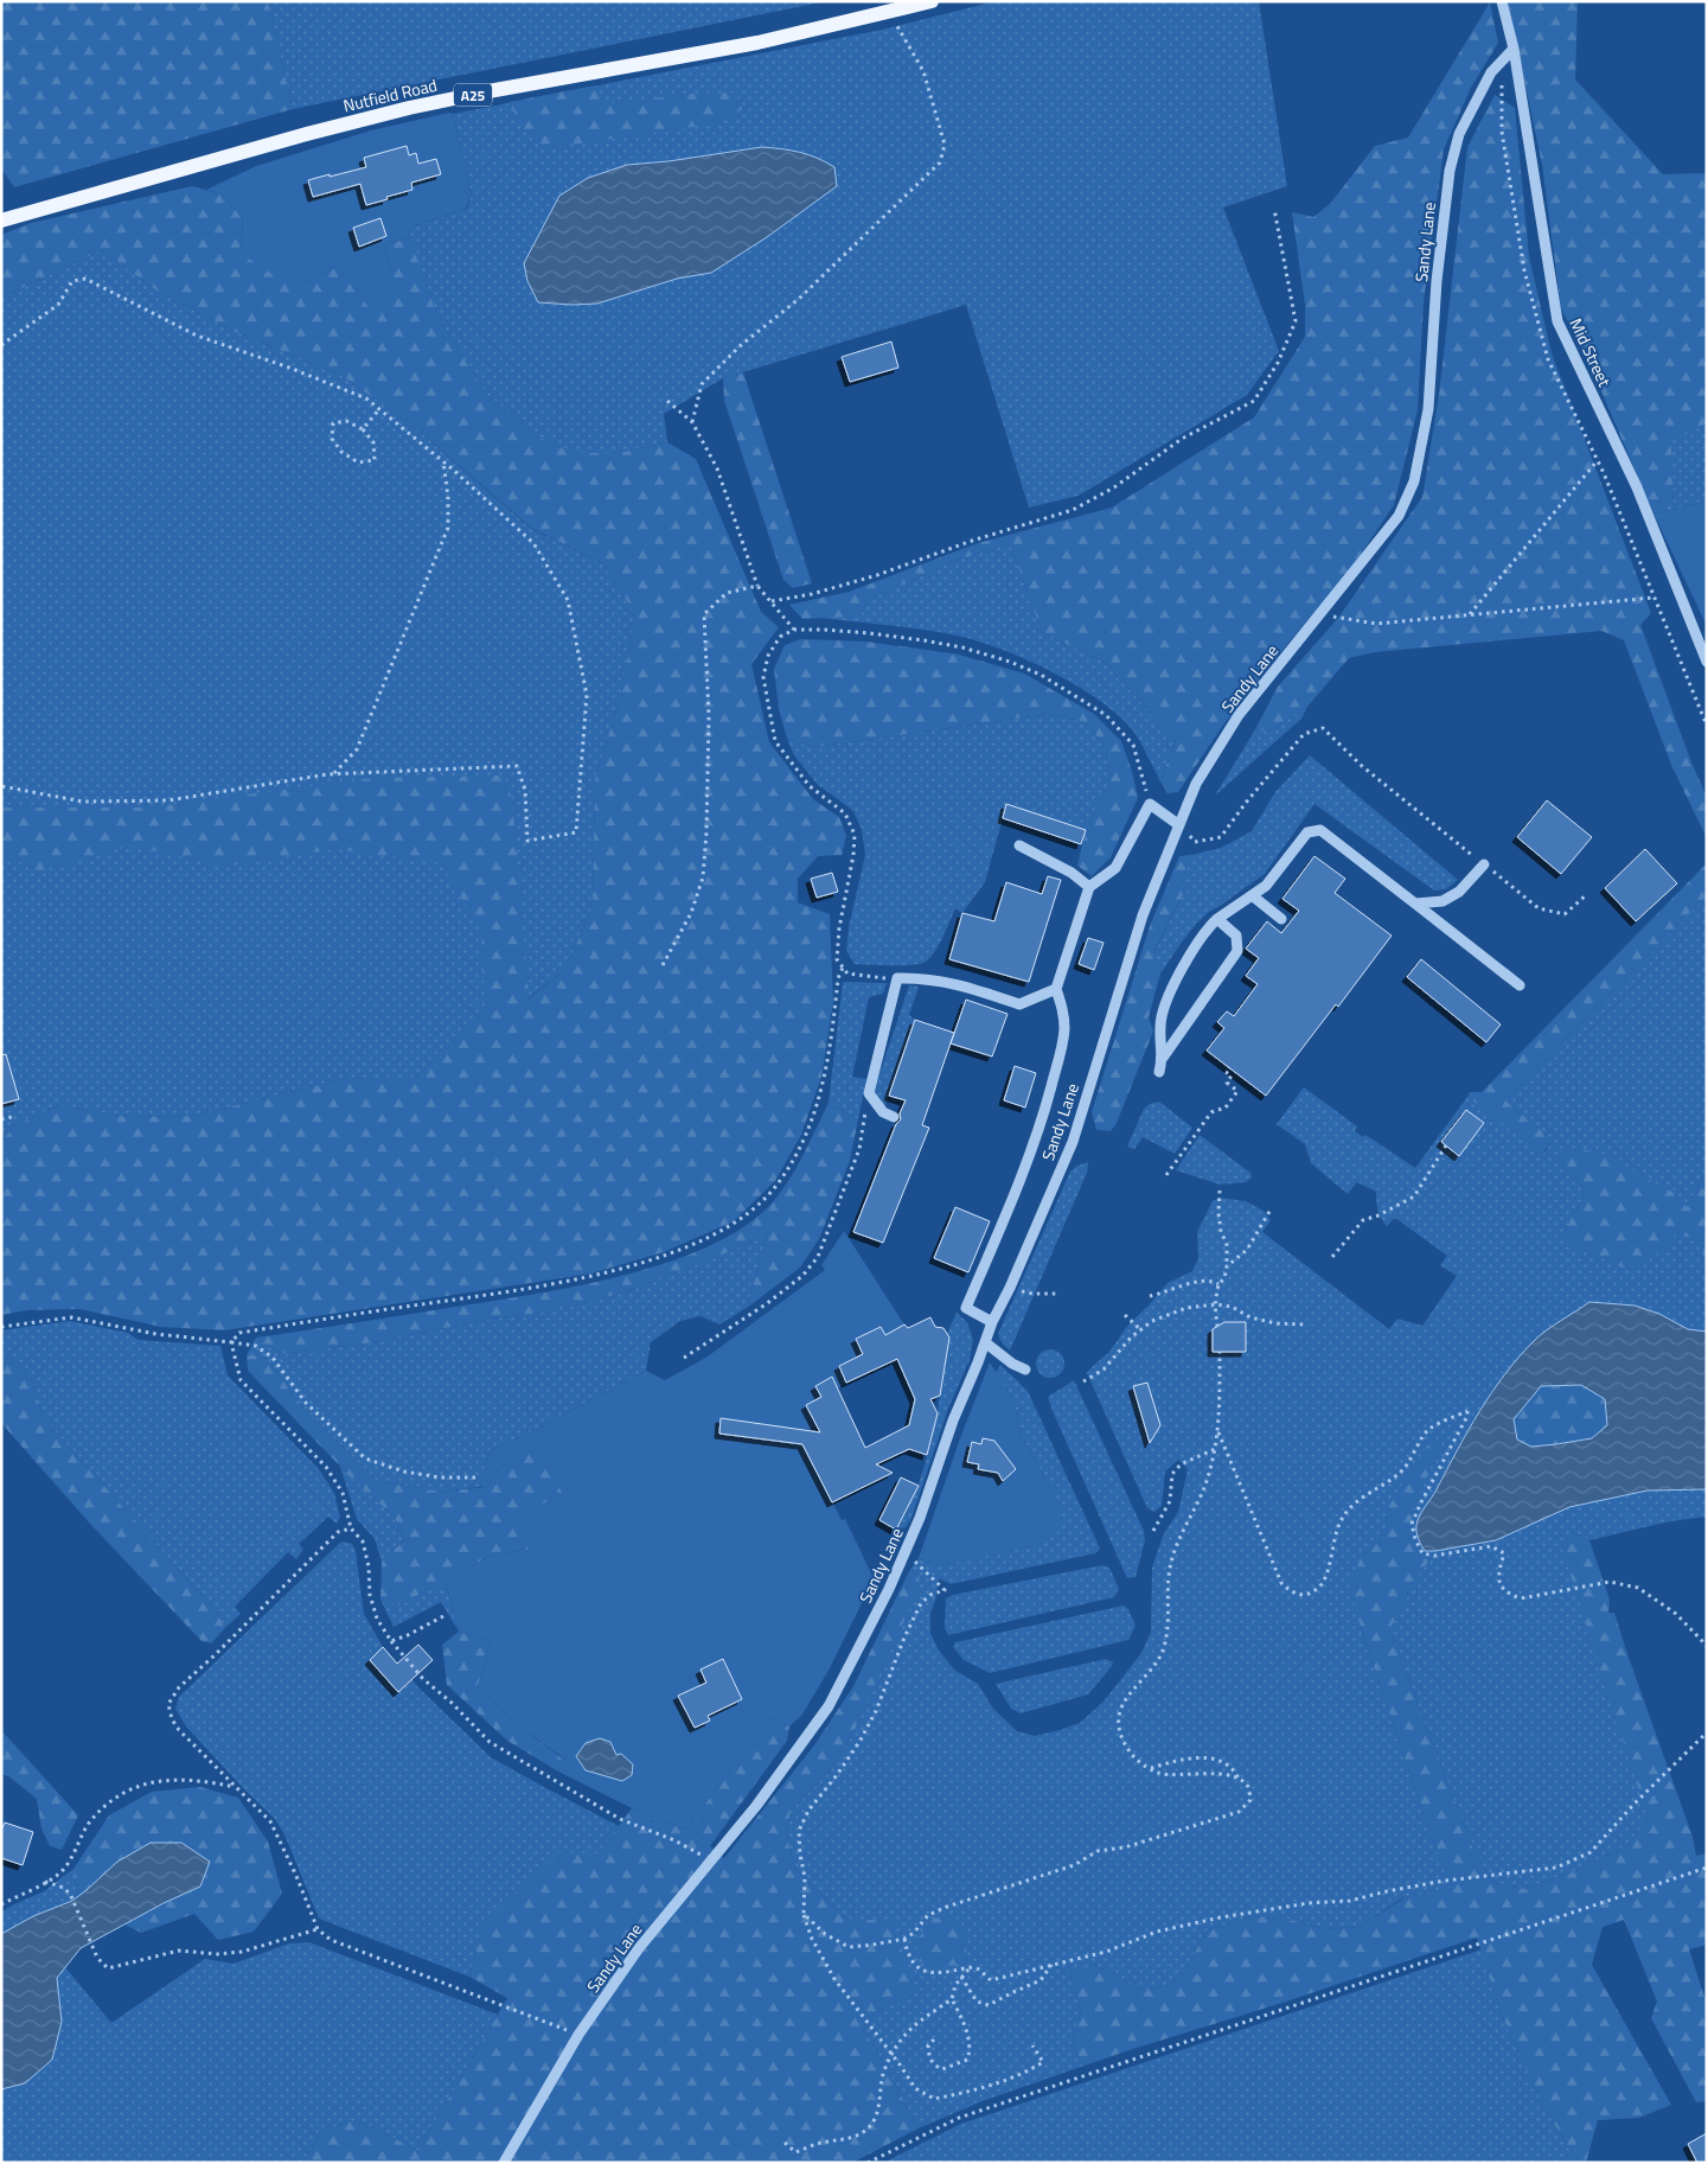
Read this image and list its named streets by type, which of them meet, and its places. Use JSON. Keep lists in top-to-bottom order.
{
  "streets": {
    "main road": ["Nutfield Road", "A25"],
    "street": ["Sandy Lane", "Mid Street"]
  },
  "crossings": [
    ["Sandy Lane", "Mid Street"]
  ]
}
